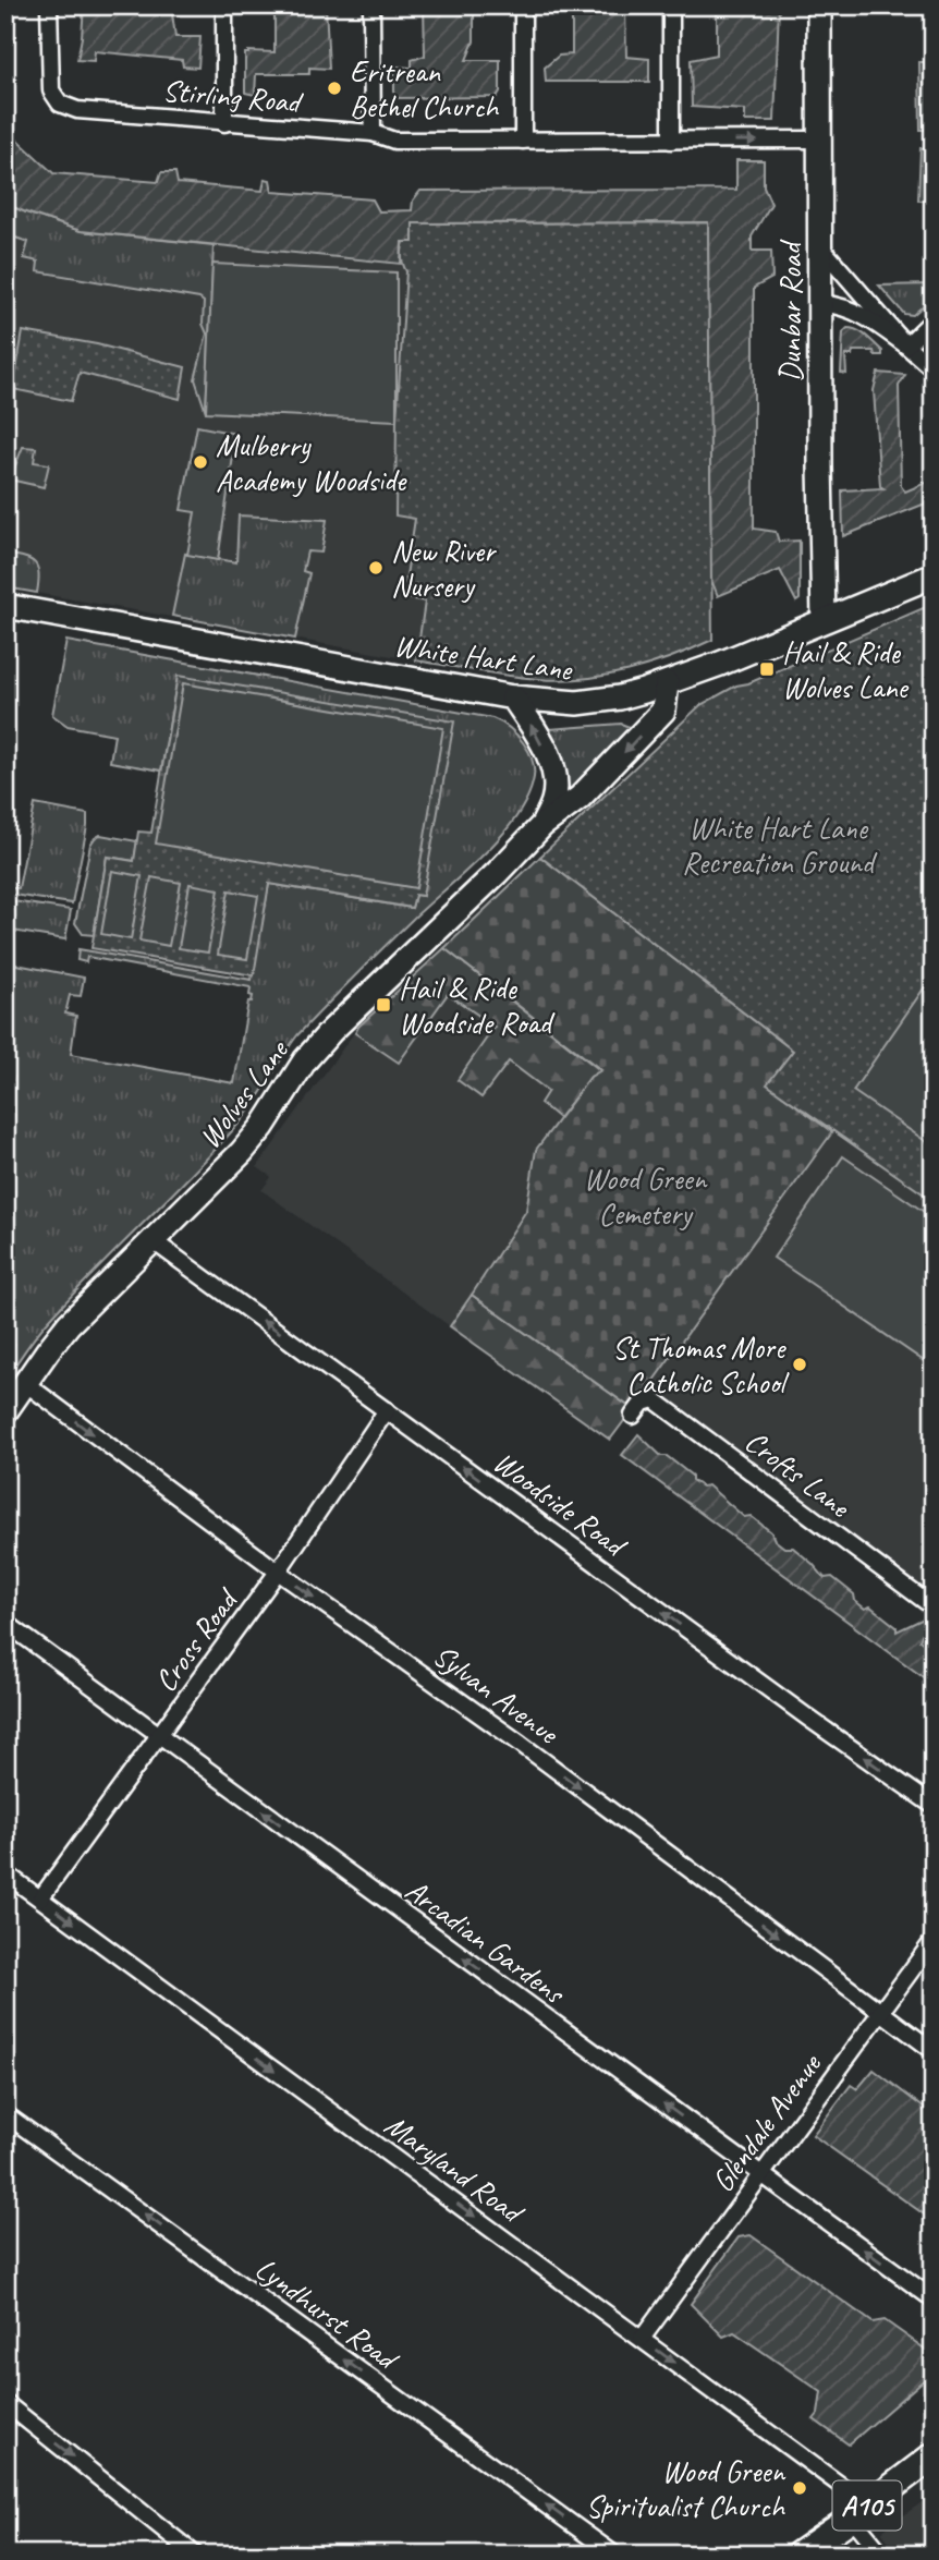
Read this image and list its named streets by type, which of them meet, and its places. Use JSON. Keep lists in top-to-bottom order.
{
  "streets": {
    "main road": ["A105"],
    "street": [
      "Stirling Road",
      "Dunbar Road",
      "White Hart Lane",
      "Wolves Lane",
      "Crofts Lane",
      "Woodside Road",
      "Cross Road",
      "Sylvan Avenue",
      "Arcadian Gardens",
      "Glendale Avenue",
      "Maryland Road",
      "Lyndhurst Road"
    ]
  },
  "crossings": [
    ["Stirling Road", "Dunbar Road"],
    ["Dunbar Road", "White Hart Lane"],
    ["White Hart Lane", "Wolves Lane"],
    ["Wolves Lane", "Woodside Road"],
    ["Wolves Lane", "Sylvan Avenue"],
    ["Woodside Road", "Cross Road"],
    ["Cross Road", "Sylvan Avenue"],
    ["Cross Road", "Arcadian Gardens"],
    ["Cross Road", "Maryland Road"],
    ["Sylvan Avenue", "Glendale Avenue"],
    ["Arcadian Gardens", "Glendale Avenue"],
    ["Glendale Avenue", "Maryland Road"],
    ["Maryland Road", "A105"]
  ],
  "one_way": [
    "Woodside Road",
    "Sylvan Avenue",
    "Arcadian Gardens",
    "Maryland Road",
    "Lyndhurst Road"
  ],
  "parks": ["White Hart Lane Recreation Ground", "Wood Green Cemetery"],
  "places": {
    "other": [
      "Eritrean Bethel Church",
      "Mulberry Academy Woodside",
      "New River Nursery",
      "St Thomas More Catholic School",
      "Wood Green Spiritualist Church"
    ],
    "transit": ["Hail & Ride Wolves Lane", "Hail & Ride Woodside Road"]
  }
}
